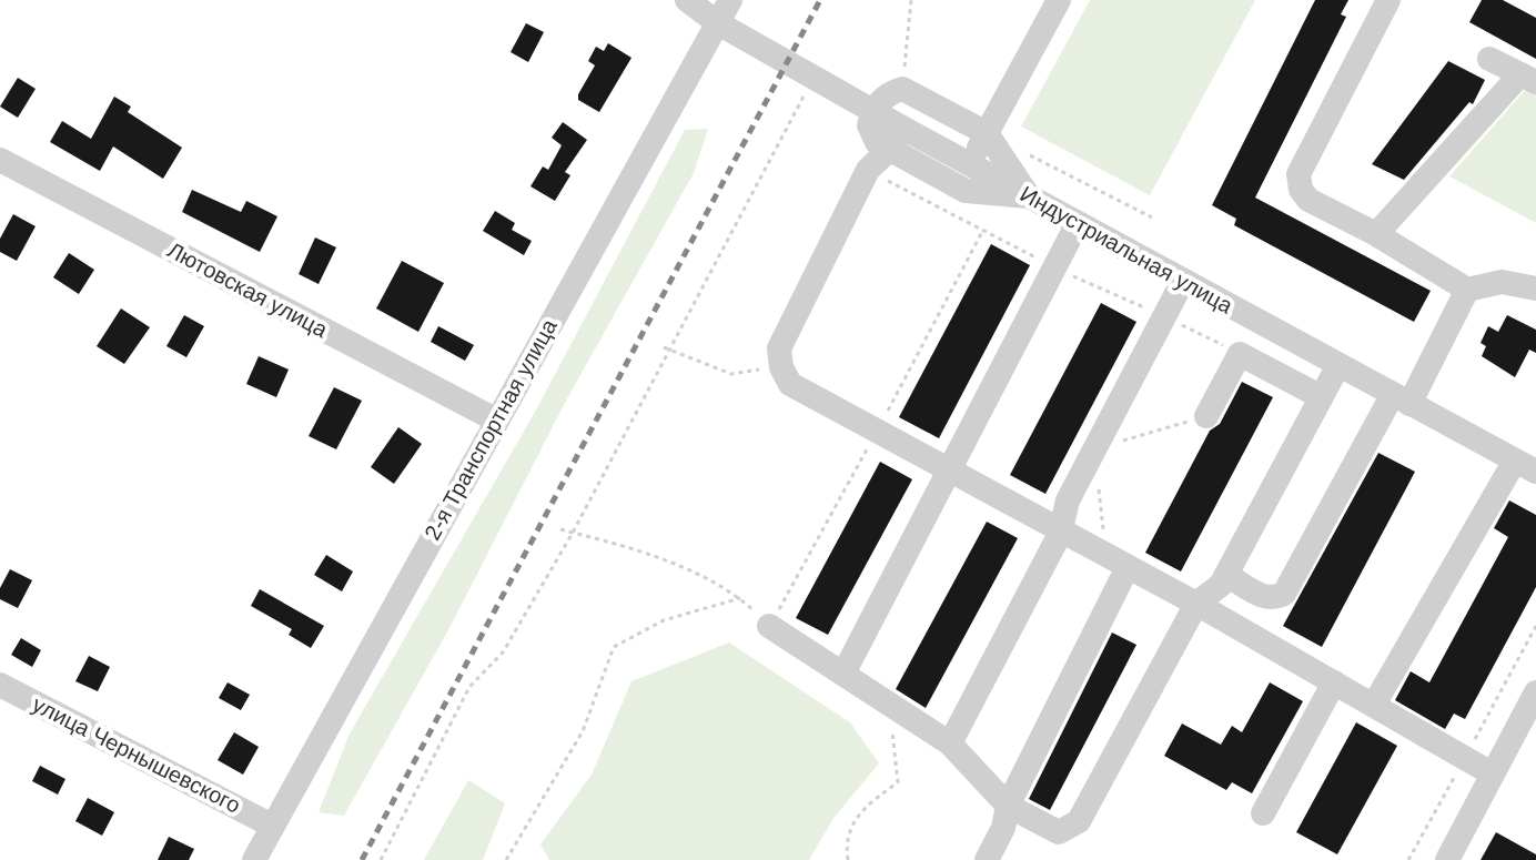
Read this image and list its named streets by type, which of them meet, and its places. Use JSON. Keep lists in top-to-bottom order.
{
  "streets": {
    "street": [
      "Индустриальная улица",
      "Лютовская улица",
      "2-я Транспортная улица",
      "улица Чернышевского"
    ]
  },
  "crossings": [
    ["Индустриальная улица", "2-я Транспортная улица"],
    ["Лютовская улица", "2-я Транспортная улица"],
    ["2-я Транспортная улица", "улица Чернышевского"]
  ]
}
